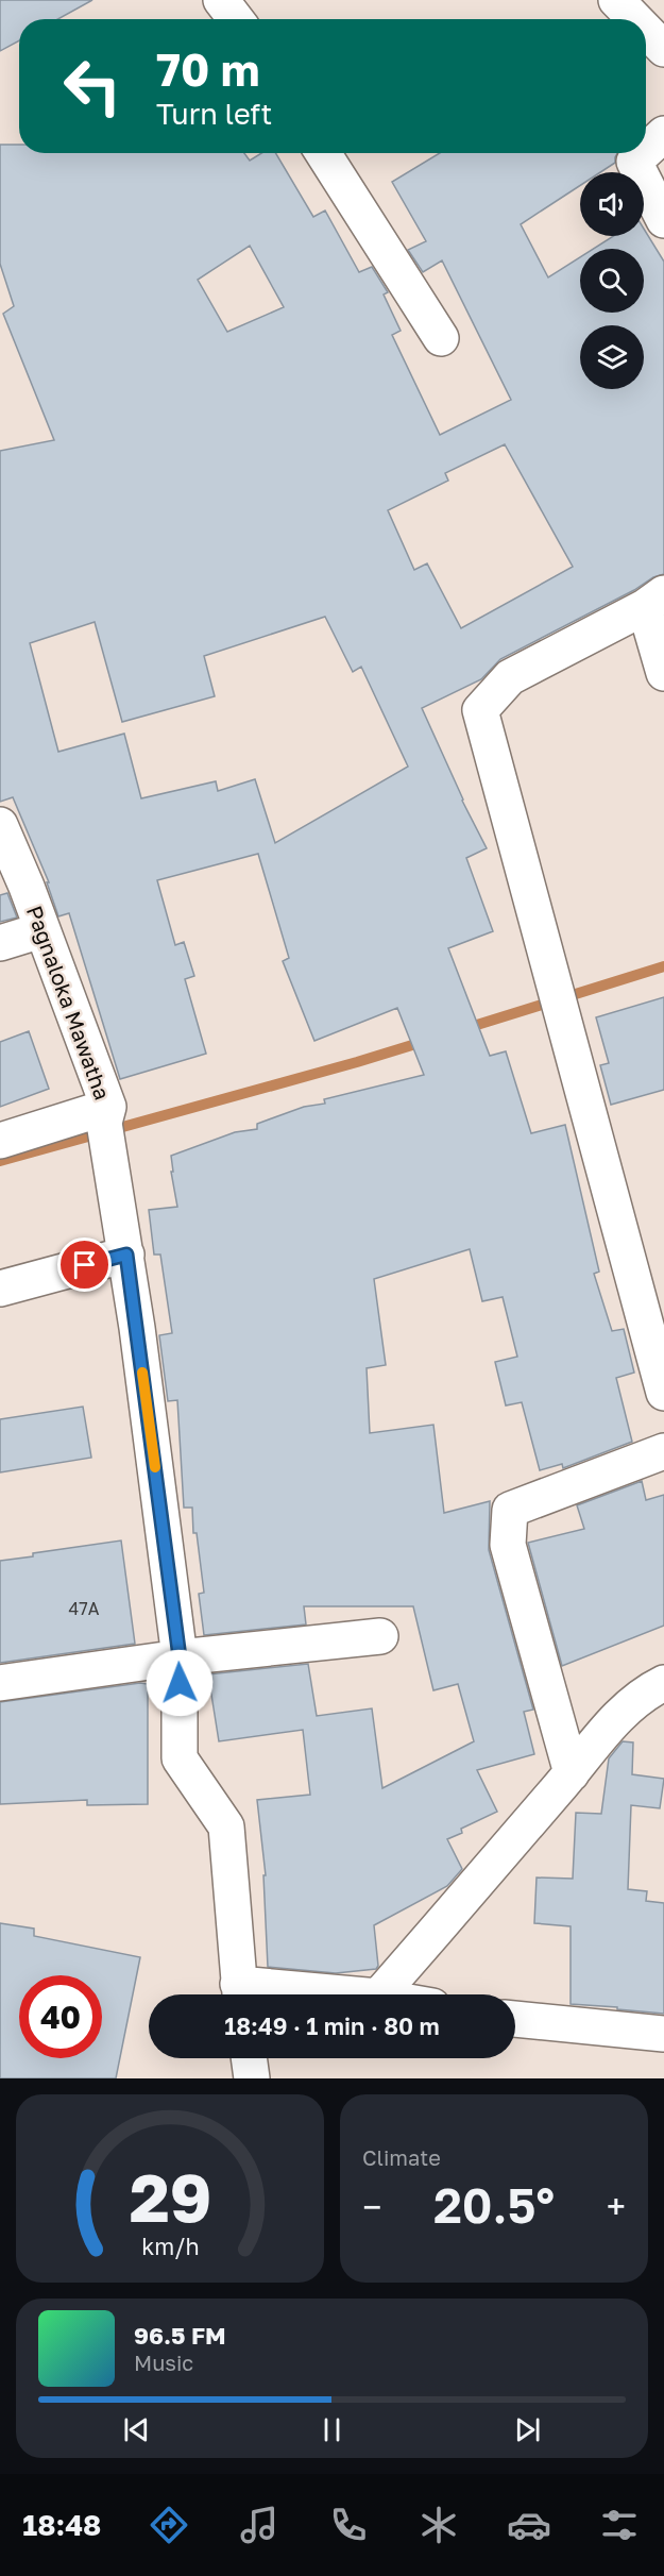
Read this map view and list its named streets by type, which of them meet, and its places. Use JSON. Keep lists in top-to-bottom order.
{
  "streets": {
    "street": ["Pagnaloka Mawatha"]
  },
  "house_numbers": ["47A"],
  "page": {
    "turn": ["70 m", "Turn left"],
    "limit": "40",
    "trip": "18:49 · 1 min · 80 m",
    "tile": "Climate",
    "heat": ["−", "20.5°", "+"],
    "song": ["96.5 FM", "Music"],
    "tabs": "18:48",
    "gauge": ["29", "km/h"]
  }
}
